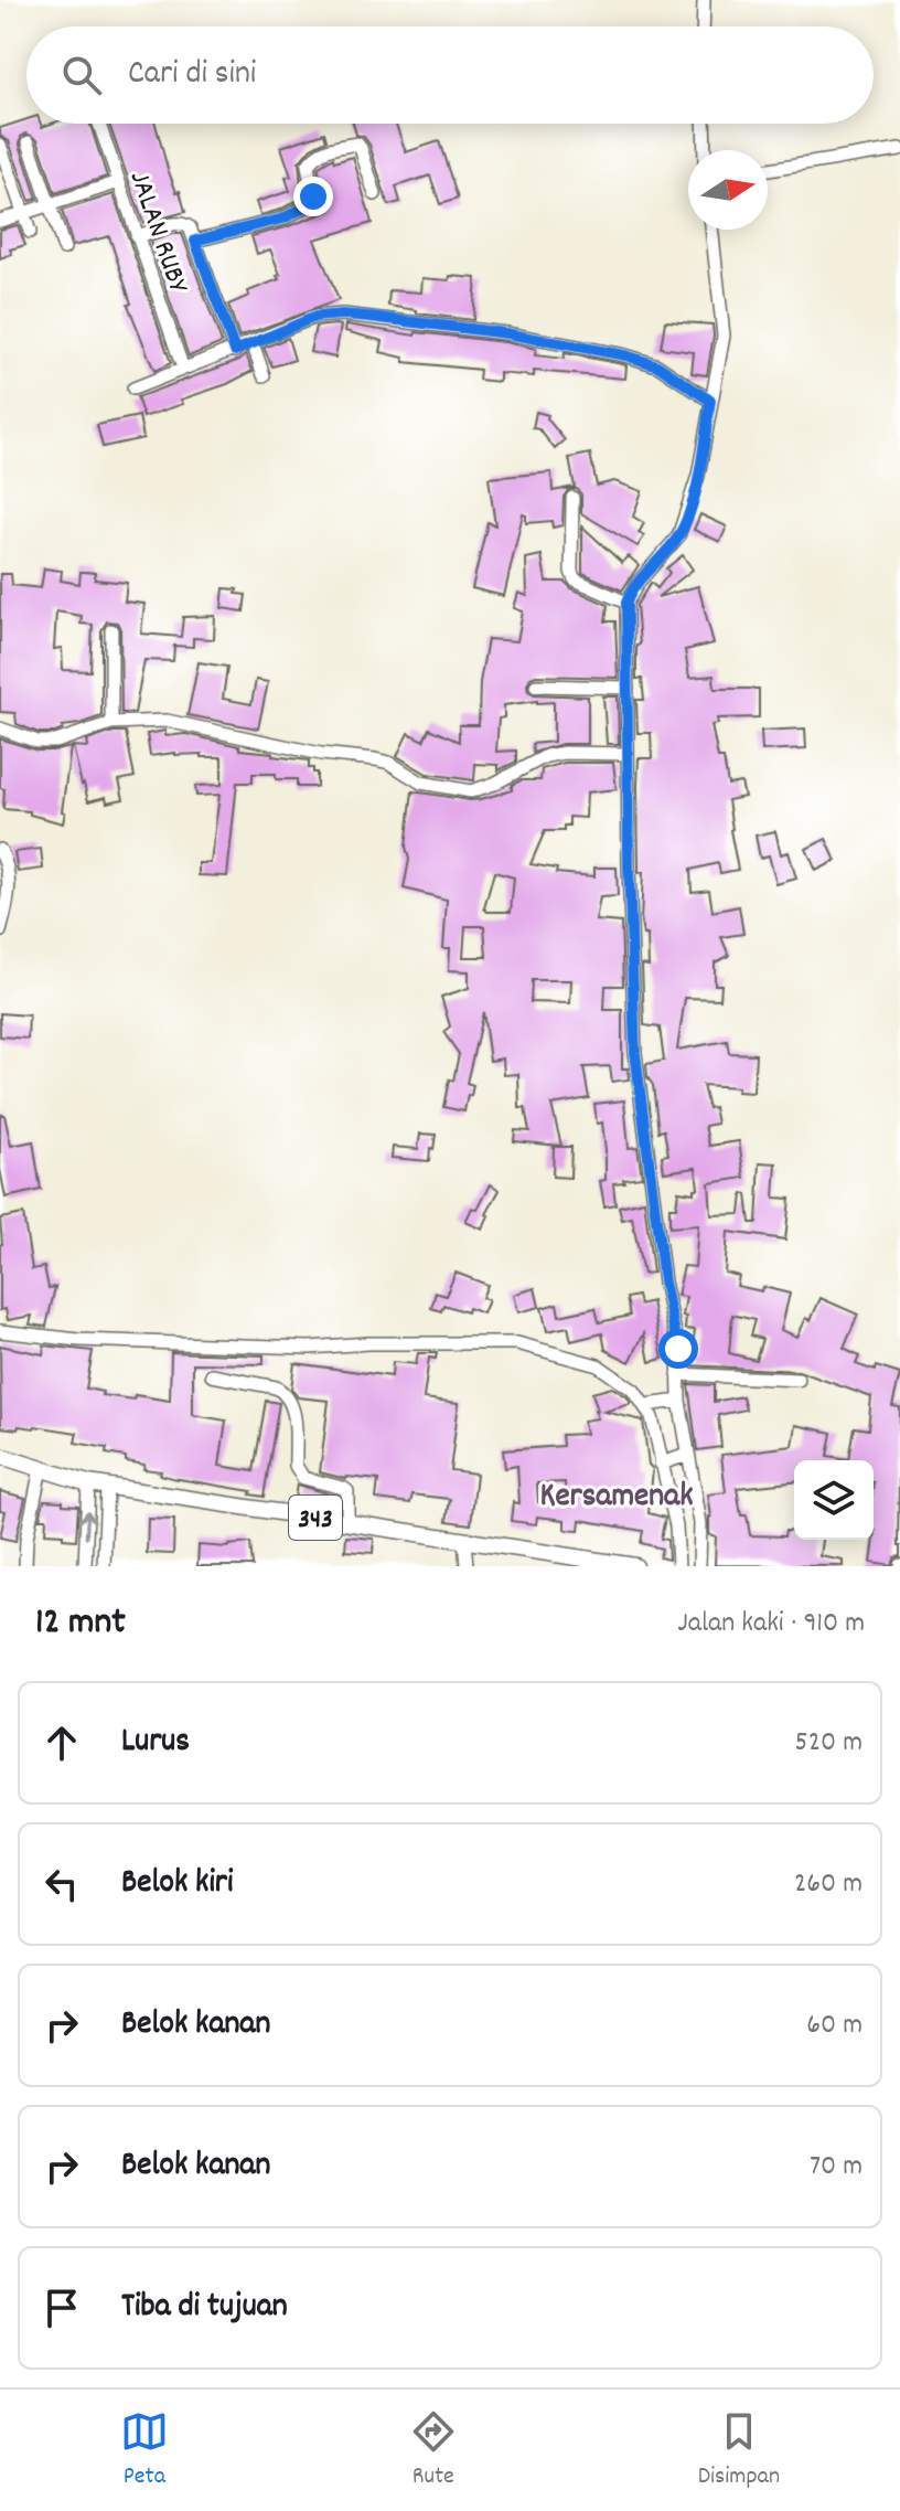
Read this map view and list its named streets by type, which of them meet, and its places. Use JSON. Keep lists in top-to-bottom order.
{
  "streets": {
    "main road": ["343"],
    "street": ["JALAN RUBY"]
  },
  "districts": ["Kersamenak"],
  "north": "right",
  "page": {
    "search": "Cari di sini",
    "heading": ["12 mnt", "Jalan kaki · 910 m"],
    "list": [
      ["Lurus", "520 m"],
      ["Belok kiri", "260 m"],
      ["Belok kanan", "60 m"],
      ["Belok kanan", "70 m"],
      "Tiba di tujuan"
    ],
    "nav": ["Peta", "Rute", "Disimpan"]
  }
}
